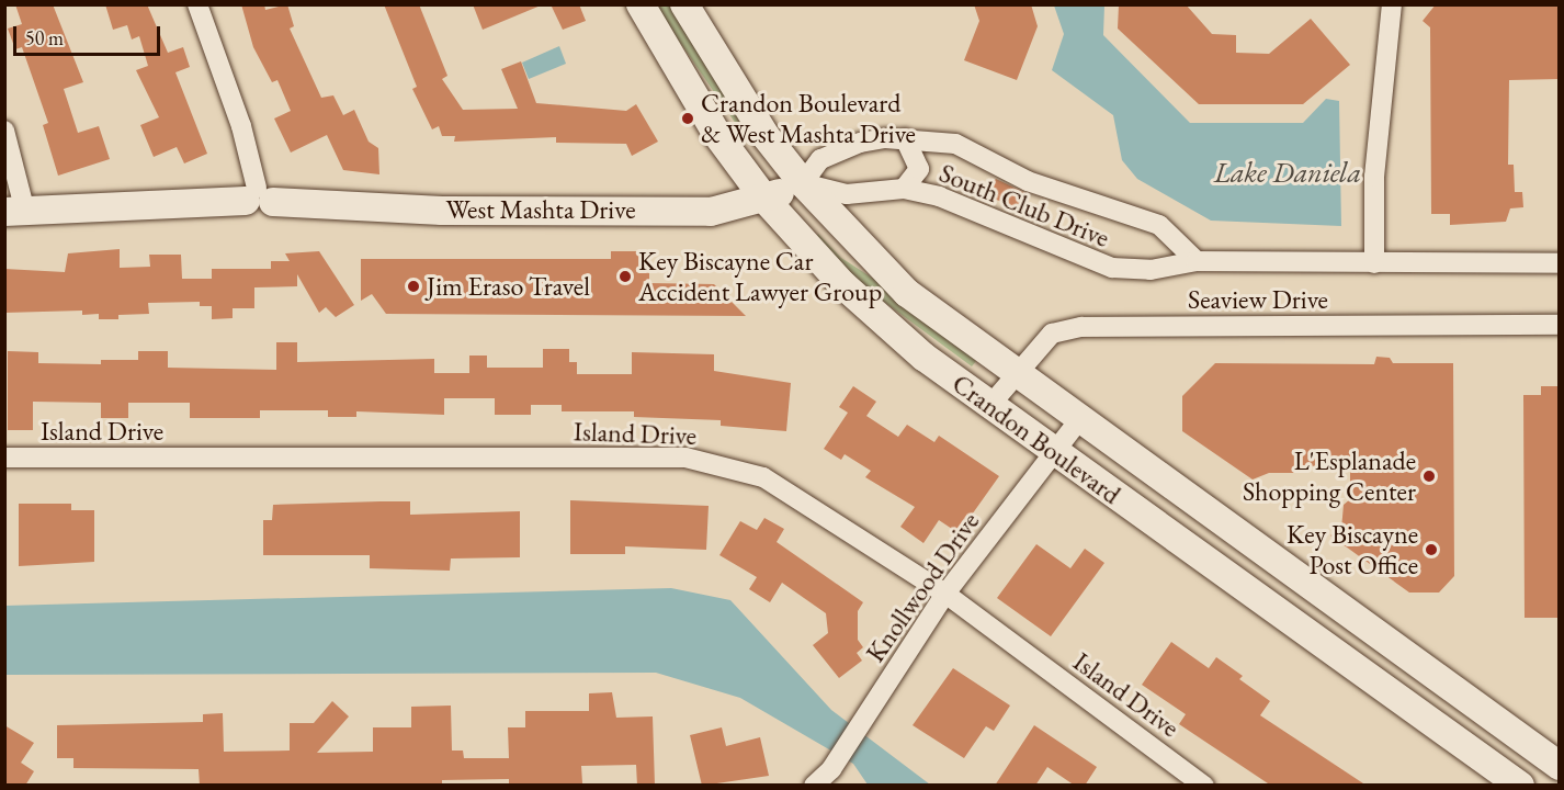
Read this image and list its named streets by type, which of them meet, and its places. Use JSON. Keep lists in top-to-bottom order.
{
  "streets": {
    "main road": ["West Mashta Drive", "Crandon Boulevard"],
    "street": [
      "South Club Drive",
      "Seaview Drive",
      "Island Drive",
      "Knollwood Drive"
    ]
  },
  "crossings": [
    ["South Club Drive", "West Mashta Drive"],
    ["South Club Drive", "Crandon Boulevard"],
    ["West Mashta Drive", "Crandon Boulevard"],
    ["Seaview Drive", "Crandon Boulevard"],
    ["Island Drive", "Knollwood Drive"],
    ["Crandon Boulevard", "Knollwood Drive"]
  ],
  "water": ["Lake Daniela"],
  "places": [
    "Crandon Boulevard & West Mashta Drive",
    "Key Biscayne Car Accident Lawyer Group",
    "Jim Eraso Travel",
    "L'Esplanade Shopping Center",
    "Key Biscayne Post Office"
  ],
  "scale_bar": "50 m"
}
